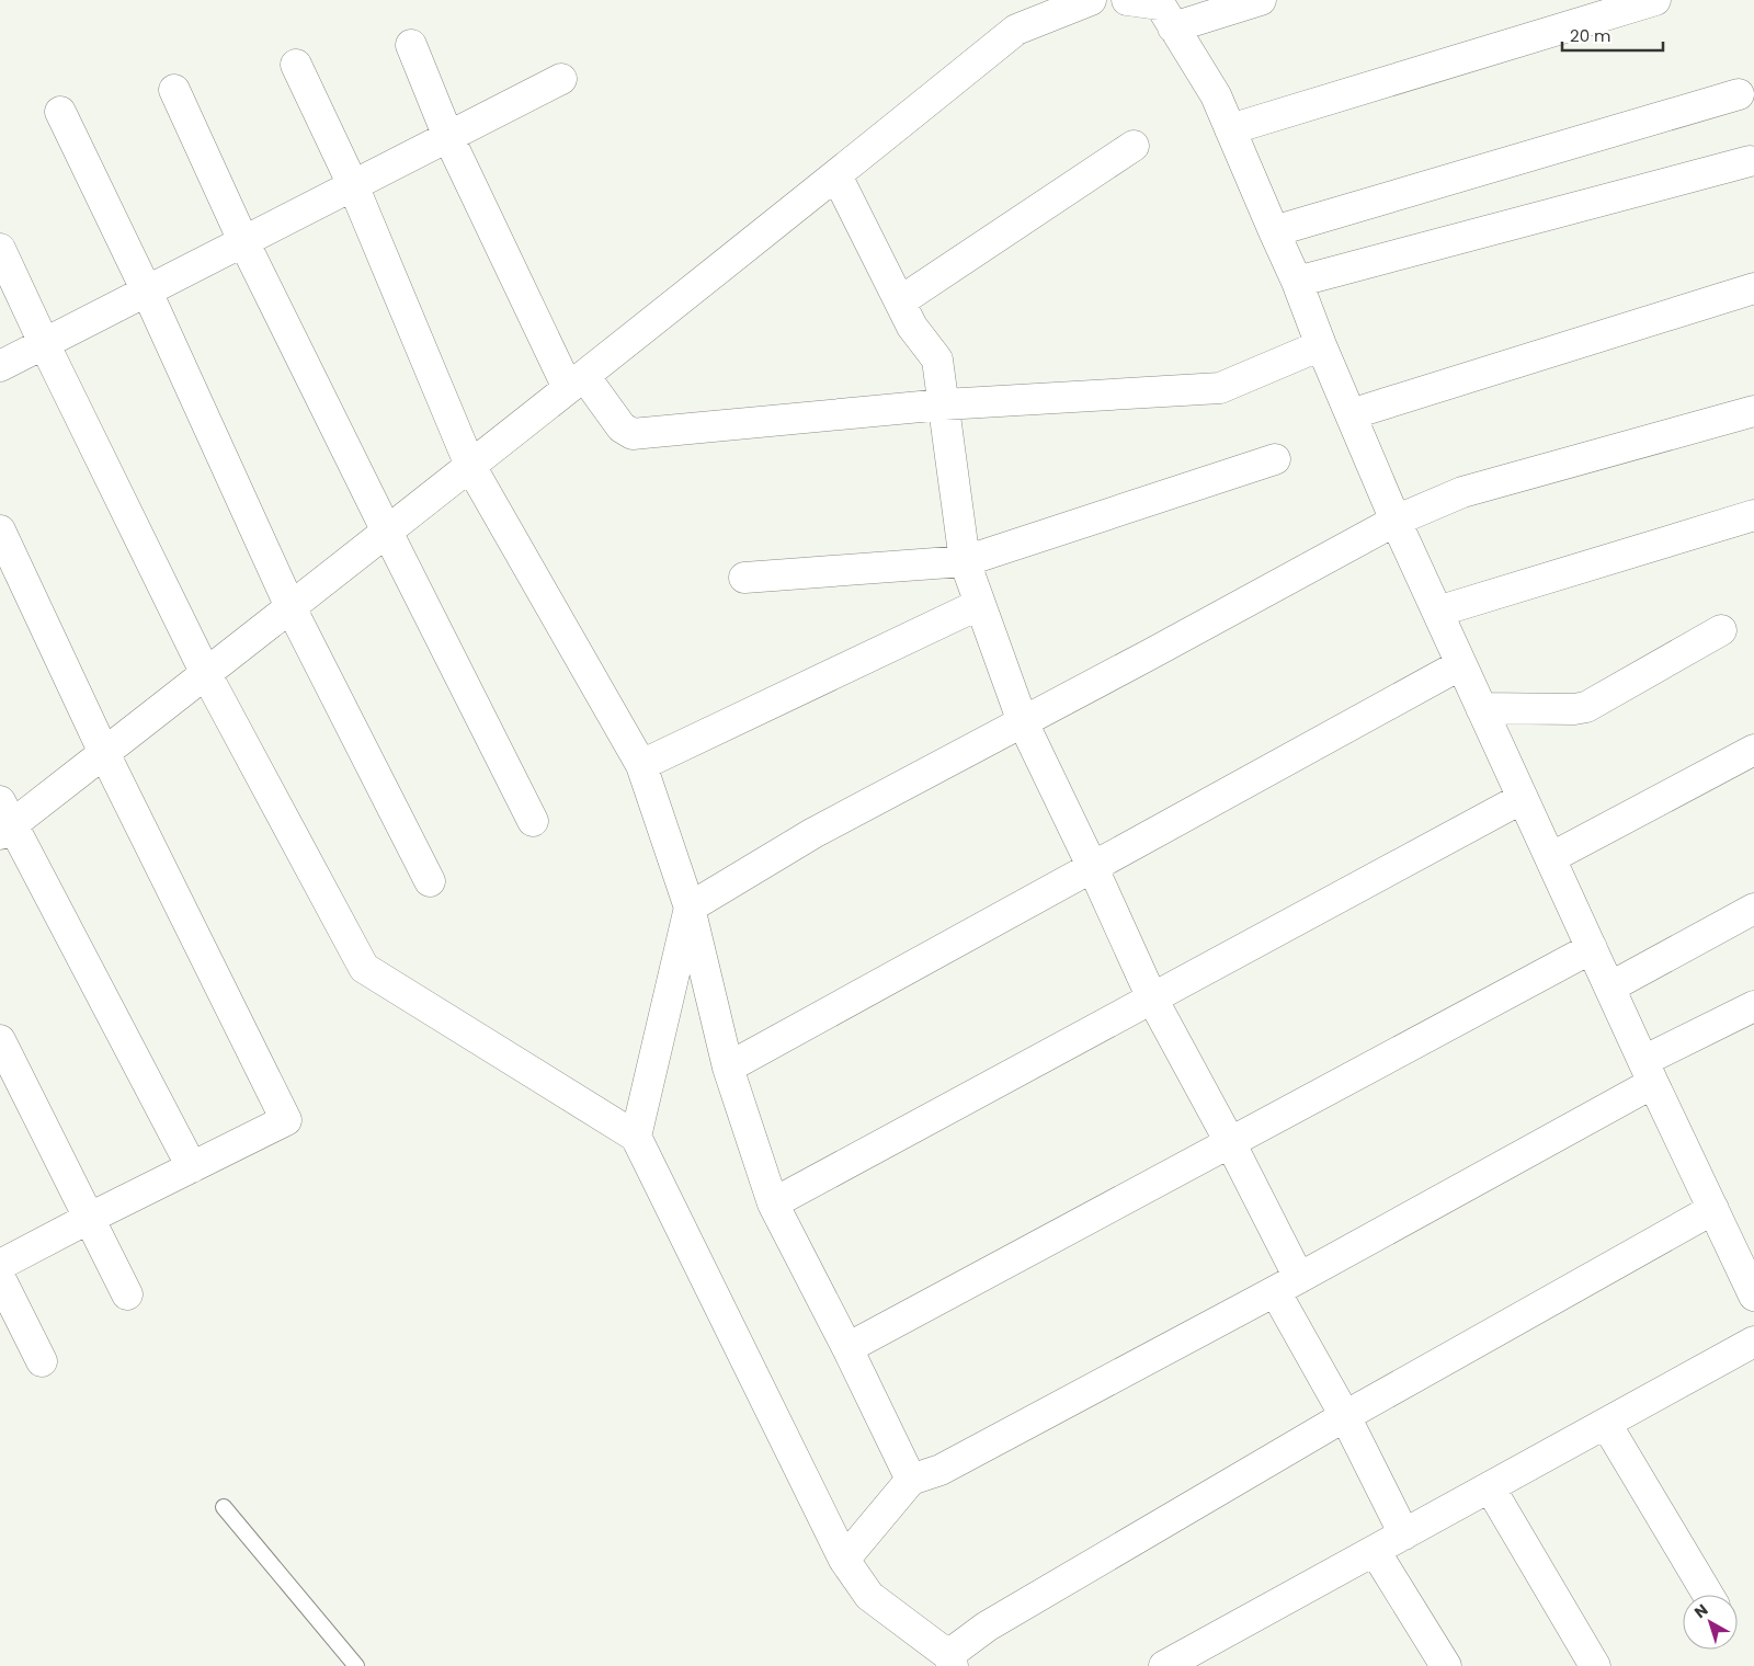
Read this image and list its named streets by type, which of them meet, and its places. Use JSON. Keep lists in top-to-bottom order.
{
  "scale_bar": "20 m",
  "north": "top left"
}
